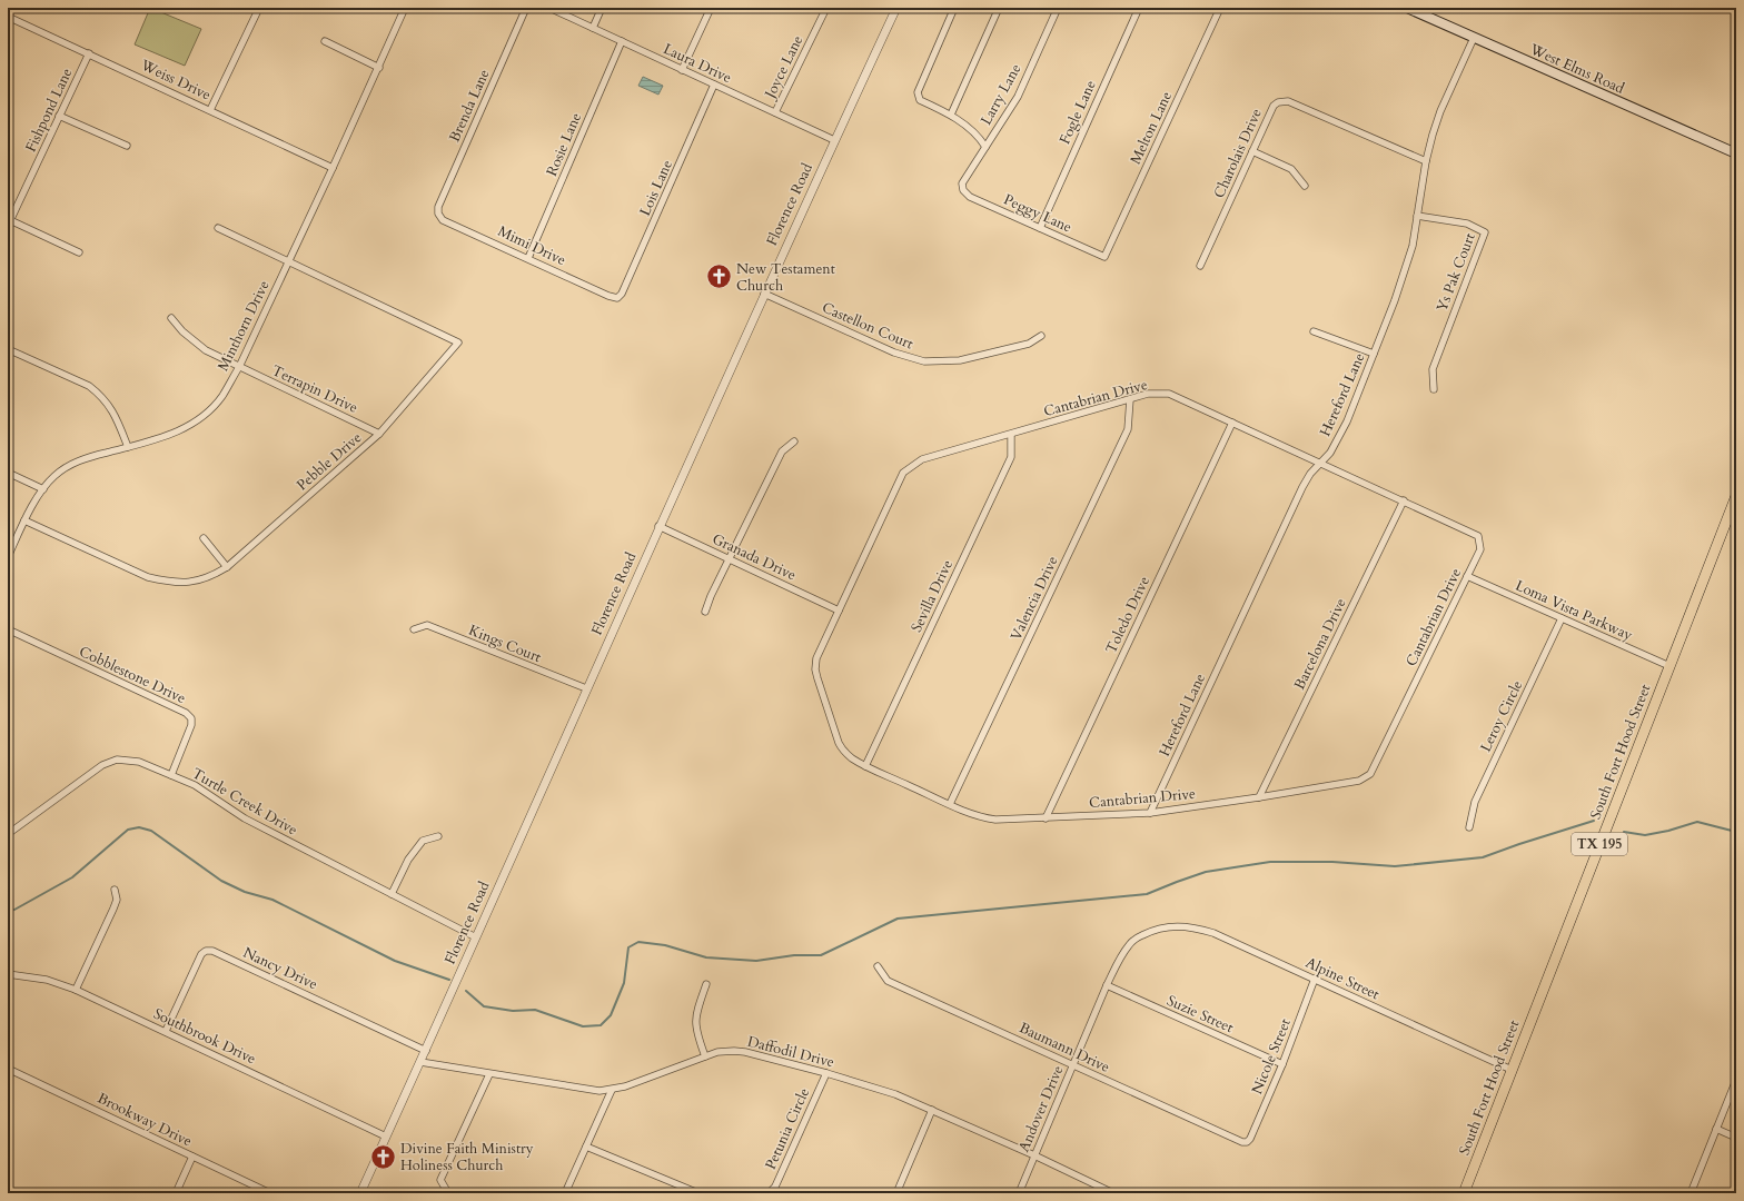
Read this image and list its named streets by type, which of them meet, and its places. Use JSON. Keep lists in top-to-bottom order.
{
  "streets": {
    "highway": ["South Fort Hood Street", "TX 195"],
    "main road": ["West Elms Road"],
    "street": [
      "Laura Drive",
      "Joyce Lane",
      "Weiss Drive",
      "Larry Lane",
      "Brenda Lane",
      "Fishpond Lane",
      "Fogle Lane",
      "Melton Lane",
      "Rosie Lane",
      "Charolais Drive",
      "Lois Lane",
      "Florence Road",
      "Peggy Lane",
      "Mimi Drive",
      "Ys Pak Court",
      "Minthorn Drive",
      "Castellon Court",
      "Terrapin Drive",
      "Hereford Lane",
      "Cantabrian Drive",
      "Pebble Drive",
      "Granada Drive",
      "Sevilla Drive",
      "Valencia Drive",
      "Loma Vista Parkway",
      "Toledo Drive",
      "Kings Court",
      "Barcelona Drive",
      "Cobblestone Drive",
      "Leroy Circle",
      "Turtle Creek Drive",
      "Nancy Drive",
      "Alpine Street",
      "Suzie Street",
      "Southbrook Drive",
      "Baumann Drive",
      "Daffodil Drive",
      "Nicole Street",
      "Andover Drive",
      "Brookway Drive",
      "Petunia Circle"
    ]
  },
  "crossings": [
    ["Laura Drive", "Joyce Lane"],
    ["Laura Drive", "Rosie Lane"],
    ["Laura Drive", "Lois Lane"],
    ["Laura Drive", "Florence Road"],
    ["West Elms Road", "Hereford Lane"],
    ["Weiss Drive", "Fishpond Lane"],
    ["Weiss Drive", "Minthorn Drive"],
    ["Larry Lane", "Peggy Lane"],
    ["Brenda Lane", "Mimi Drive"],
    ["Fogle Lane", "Peggy Lane"],
    ["Melton Lane", "Peggy Lane"],
    ["Rosie Lane", "Mimi Drive"],
    ["Charolais Drive", "Hereford Lane"],
    ["Lois Lane", "Mimi Drive"],
    ["Florence Road", "Castellon Court"],
    ["Florence Road", "Granada Drive"],
    ["Florence Road", "Kings Court"],
    ["Florence Road", "Turtle Creek Drive"],
    ["Florence Road", "Nancy Drive"],
    ["Florence Road", "Southbrook Drive"],
    ["Florence Road", "Daffodil Drive"],
    ["Ys Pak Court", "Hereford Lane"],
    ["Minthorn Drive", "Terrapin Drive"],
    ["Minthorn Drive", "Pebble Drive"],
    ["Terrapin Drive", "Pebble Drive"],
    ["Hereford Lane", "Cantabrian Drive"],
    ["Cantabrian Drive", "Granada Drive"],
    ["Cantabrian Drive", "Sevilla Drive"],
    ["Cantabrian Drive", "Valencia Drive"],
    ["Cantabrian Drive", "Loma Vista Parkway"],
    ["Cantabrian Drive", "Toledo Drive"],
    ["Cantabrian Drive", "Barcelona Drive"],
    ["Loma Vista Parkway", "Leroy Circle"],
    ["Loma Vista Parkway", "South Fort Hood Street"],
    ["Cobblestone Drive", "Turtle Creek Drive"],
    ["South Fort Hood Street", "Alpine Street"],
    ["Nancy Drive", "Southbrook Drive"],
    ["Alpine Street", "Nicole Street"],
    ["Alpine Street", "Andover Drive"],
    ["Suzie Street", "Nicole Street"],
    ["Suzie Street", "Andover Drive"],
    ["Baumann Drive", "Nicole Street"],
    ["Baumann Drive", "Andover Drive"],
    ["Daffodil Drive", "Andover Drive"],
    ["Daffodil Drive", "Petunia Circle"]
  ],
  "places": {
    "church": ["New Testament Church", "Divine Faith Ministry Holiness Church"]
  }
}
